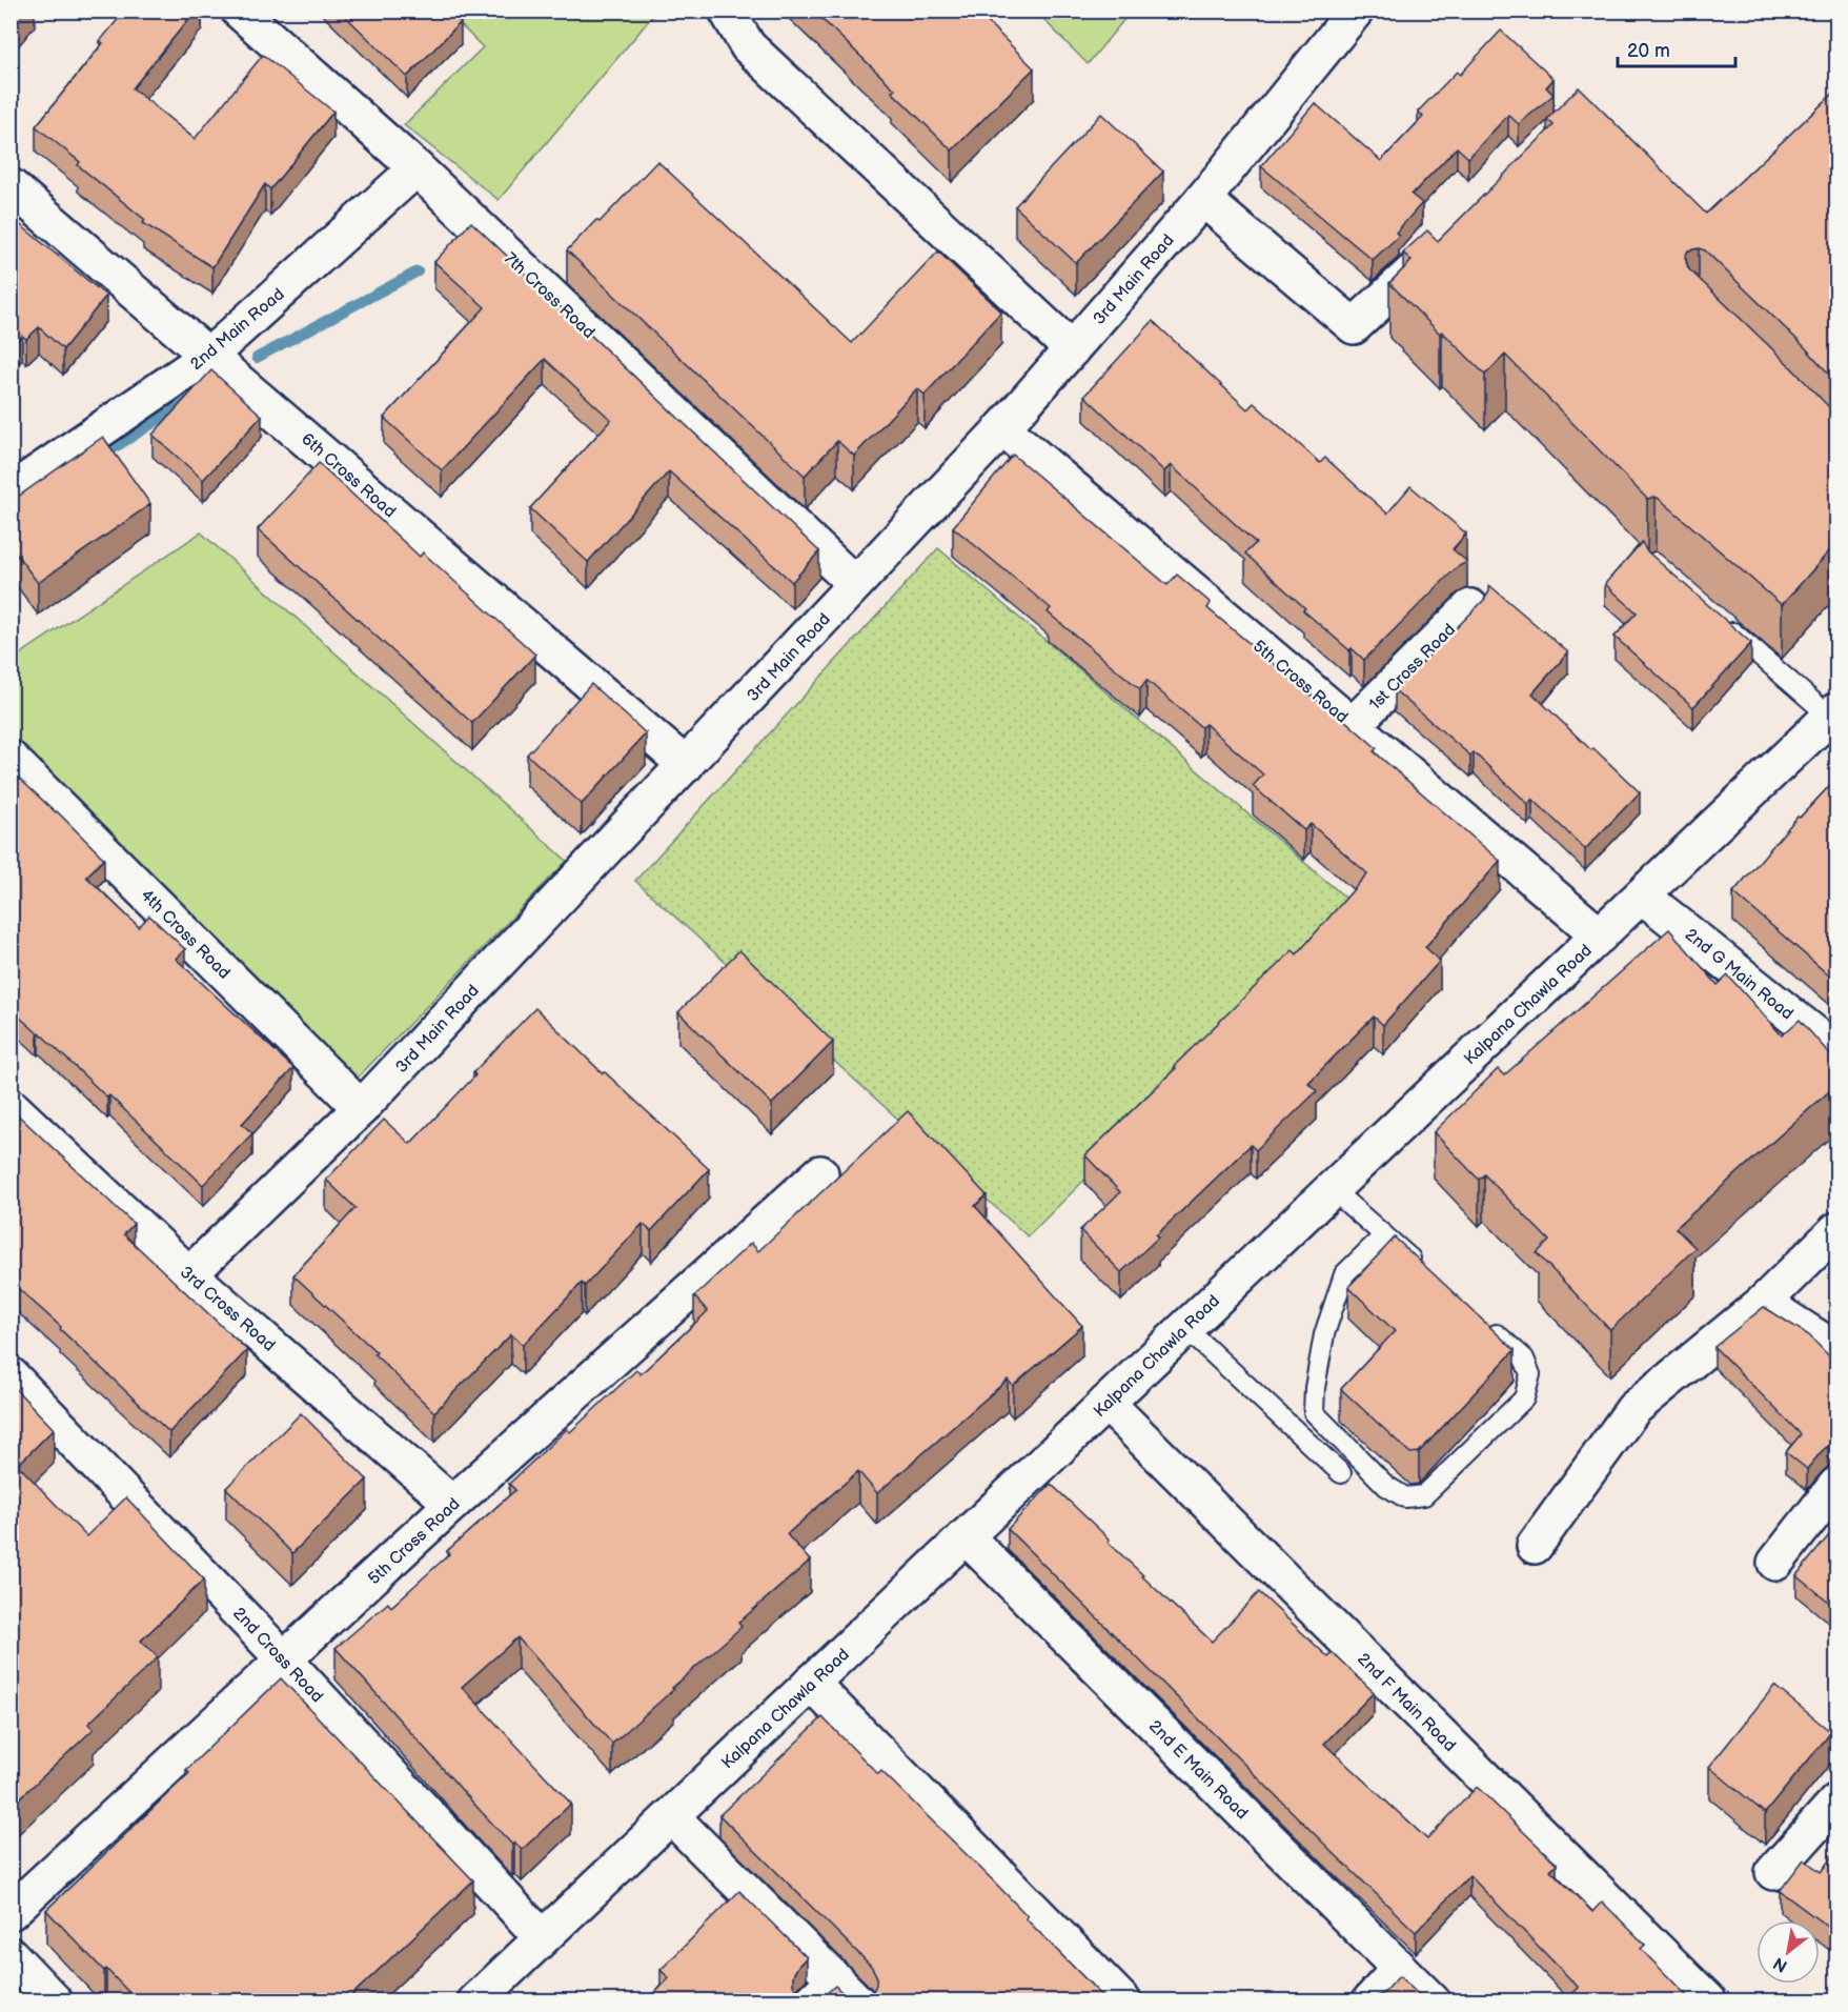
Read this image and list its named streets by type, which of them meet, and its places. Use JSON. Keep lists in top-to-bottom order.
{
  "streets": {
    "street": [
      "3rd Main Road",
      "7th Cross Road",
      "2nd Main Road",
      "6th Cross Road",
      "1st Cross Road",
      "5th Cross Road",
      "4th Cross Road",
      "2nd G Main Road",
      "Kalpana Chawla Road",
      "3rd Cross Road",
      "2nd Cross Road",
      "2nd F Main Road",
      "2nd E Main Road"
    ]
  },
  "crossings": [
    ["3rd Main Road", "7th Cross Road"],
    ["3rd Main Road", "6th Cross Road"],
    ["3rd Main Road", "5th Cross Road"],
    ["3rd Main Road", "4th Cross Road"],
    ["3rd Main Road", "3rd Cross Road"],
    ["7th Cross Road", "2nd Main Road"],
    ["2nd Main Road", "6th Cross Road"],
    ["1st Cross Road", "5th Cross Road"],
    ["5th Cross Road", "Kalpana Chawla Road"],
    ["5th Cross Road", "3rd Cross Road"],
    ["5th Cross Road", "2nd Cross Road"],
    ["2nd G Main Road", "Kalpana Chawla Road"],
    ["Kalpana Chawla Road", "2nd Cross Road"],
    ["Kalpana Chawla Road", "2nd F Main Road"],
    ["Kalpana Chawla Road", "2nd E Main Road"]
  ],
  "scale_bar": "20 m",
  "north": "bottom left"
}
